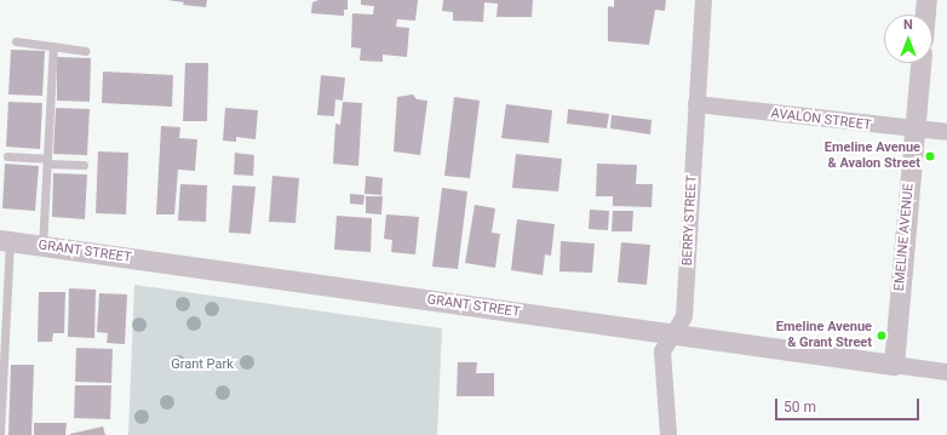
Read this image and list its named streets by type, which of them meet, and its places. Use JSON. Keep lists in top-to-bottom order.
{
  "streets": {
    "street": [
      "AVALON STREET",
      "BERRY STREET",
      "EMELINE AVENUE",
      "GRANT STREET"
    ]
  },
  "crossings": [
    ["AVALON STREET", "BERRY STREET"],
    ["AVALON STREET", "EMELINE AVENUE"],
    ["BERRY STREET", "GRANT STREET"],
    ["EMELINE AVENUE", "GRANT STREET"]
  ],
  "parks": ["Grant Park"],
  "places": ["Emeline Avenue & Avalon Street", "Emeline Avenue & Grant Street"],
  "scale_bar": "50 m",
  "north": "top"
}
